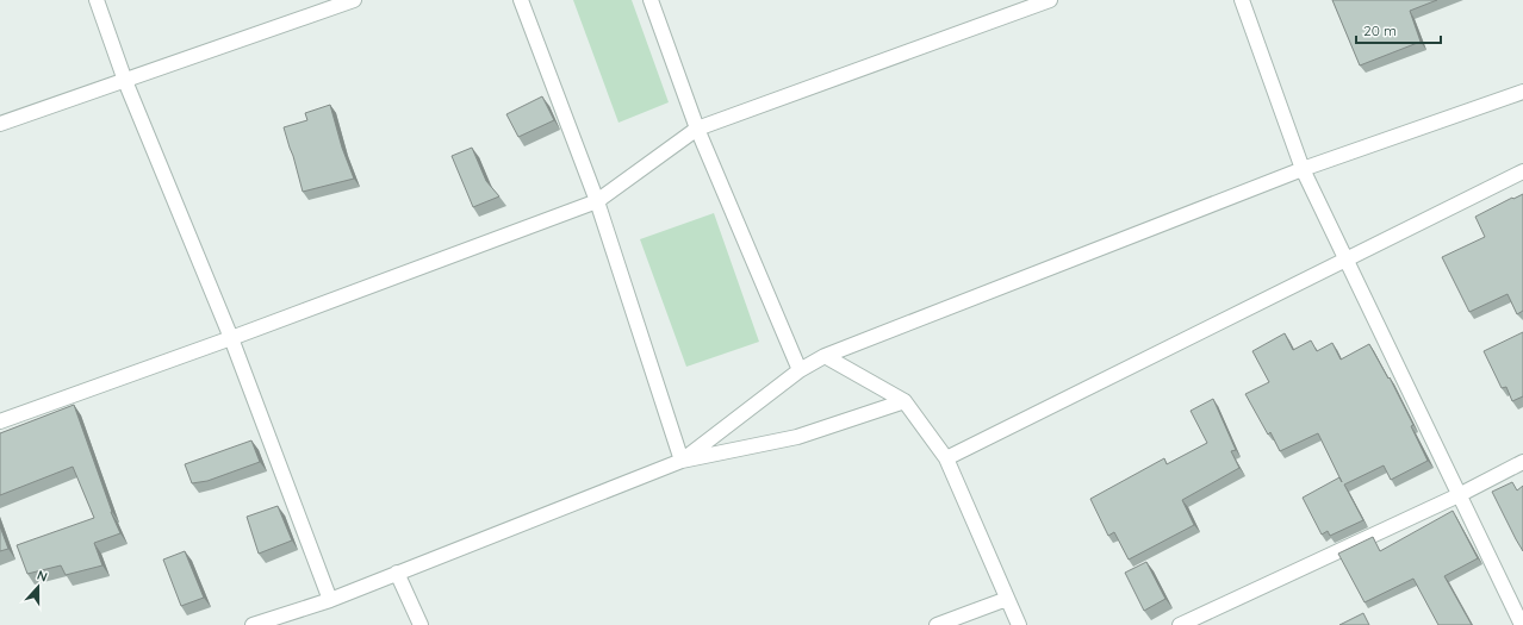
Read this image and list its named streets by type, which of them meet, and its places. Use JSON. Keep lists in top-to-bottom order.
{
  "scale_bar": "20 m",
  "north": "top"
}
